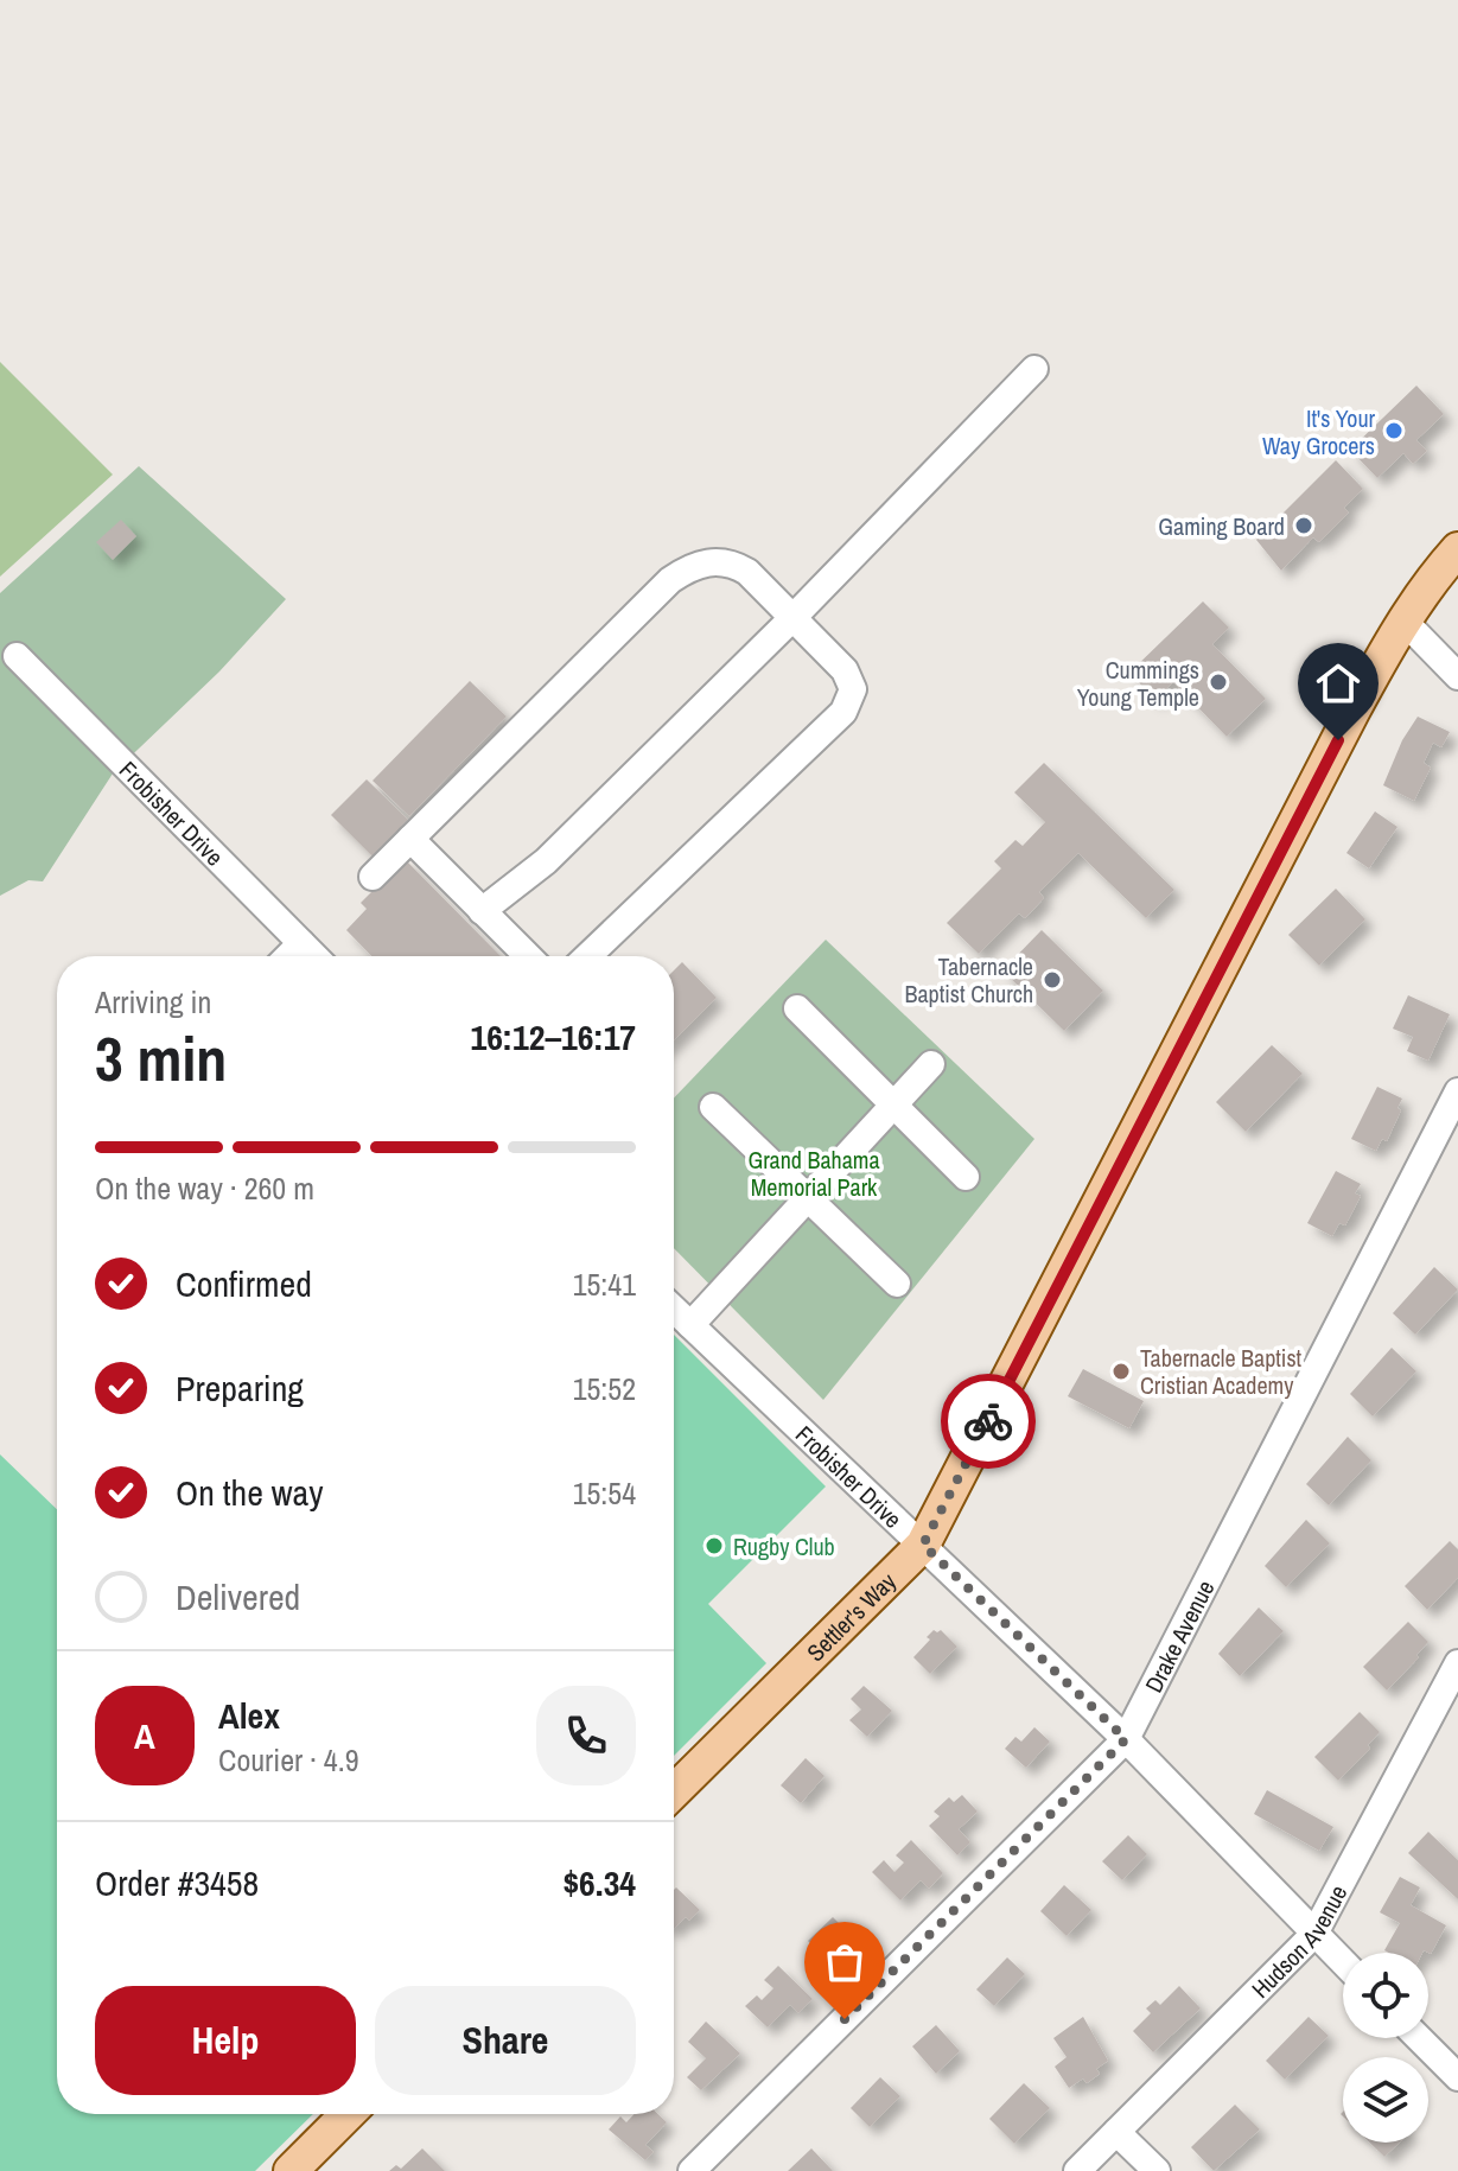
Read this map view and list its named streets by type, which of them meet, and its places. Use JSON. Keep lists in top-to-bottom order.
{
  "streets": {
    "main road": ["Settler's Way"],
    "street": ["Frobisher Drive", "Drake Avenue", "Hudson Avenue"]
  },
  "crossings": [
    ["Frobisher Drive", "Settler's Way"],
    ["Frobisher Drive", "Drake Avenue"],
    ["Frobisher Drive", "Hudson Avenue"]
  ],
  "parks": ["Grand Bahama Memorial Park"],
  "places": [
    "It's Your Way Grocers",
    "Gaming Board",
    "Cummings Young Temple",
    "Tabernacle Baptist Church",
    "Tabernacle Baptist Cristian Academy",
    "Rugby Club"
  ],
  "page": {
    "heading": ["3 min", "Arriving in", "16:12–16:17"],
    "panel": [
      "Alex",
      "Courier · 4.9",
      "Order #3458",
      "$6.34"
    ],
    "bar": "On the way · 260 m",
    "list": [
      ["Confirmed", "15:41"],
      ["Preparing", "15:52"],
      ["On the way", "15:54"],
      "Delivered"
    ],
    "round": "A",
    "buttons": ["Help", "Share"]
  }
}
